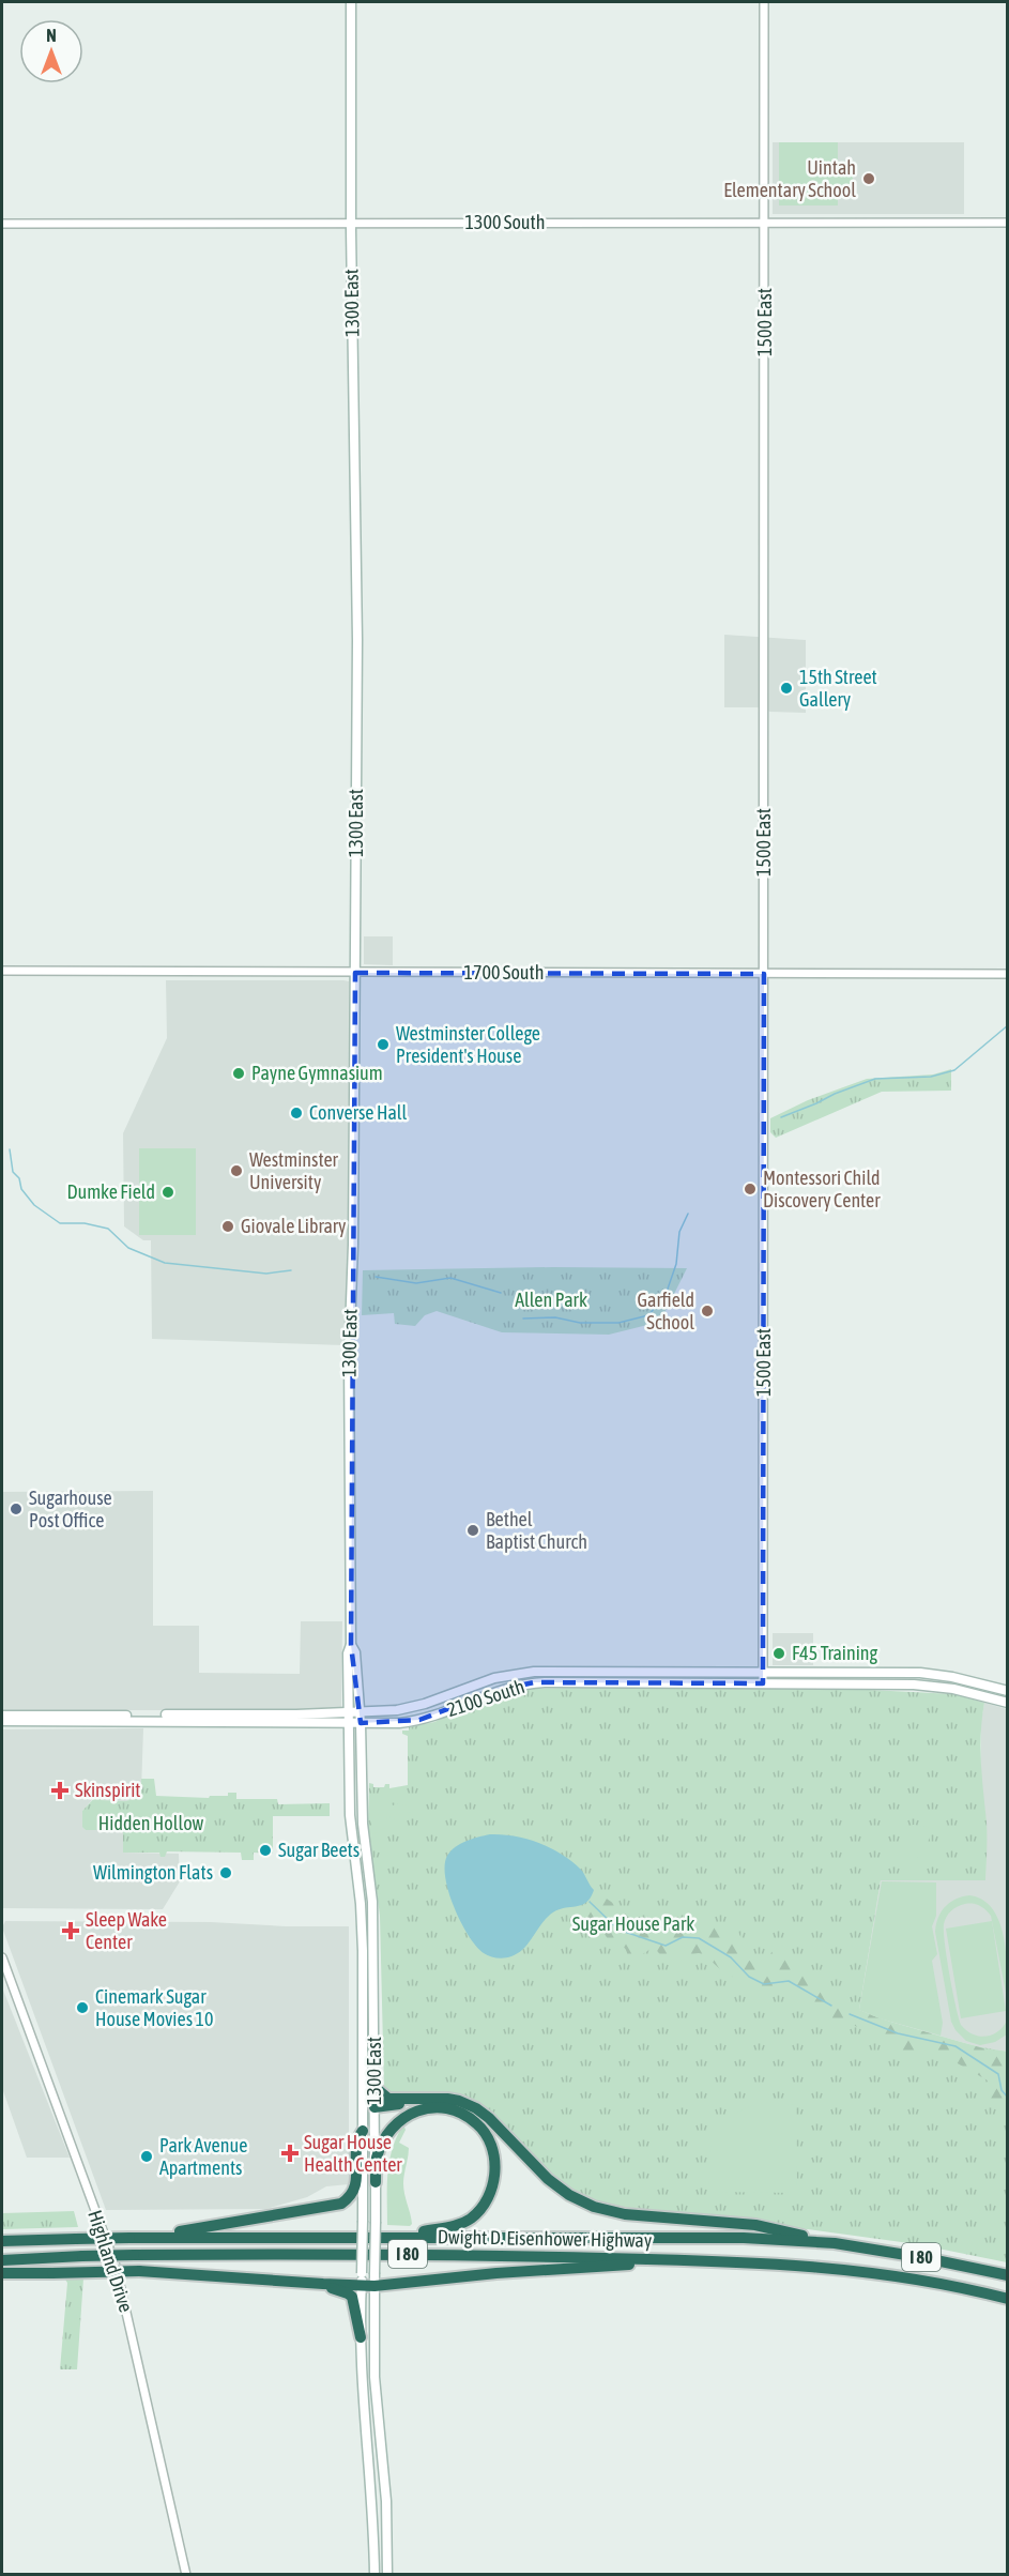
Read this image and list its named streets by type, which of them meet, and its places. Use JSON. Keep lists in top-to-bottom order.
{
  "streets": {
    "highway": ["Dwight D. Eisenhower Highway", "I 80"],
    "main road": ["1300 East", "2100 South"],
    "street": [
      "1300 South",
      "1500 East",
      "1700 South",
      "Highland Drive"
    ]
  },
  "crossings": [
    ["1300 South", "1300 East"],
    ["1300 South", "1500 East"],
    ["1300 East", "1700 South"],
    ["1300 East", "2100 South"],
    ["1500 East", "1700 South"],
    ["1500 East", "2100 South"]
  ],
  "parks": ["Allen Park", "Hidden Hollow", "Sugar House Park"],
  "places": {
    "other": [
      "Uintah Elementary School",
      "15th Street Gallery",
      "Westminster College President's House",
      "Payne Gymnasium",
      "Converse Hall",
      "Westminster University",
      "Montessori Child Discovery Center",
      "Dumke Field",
      "Giovale Library",
      "Garfield School",
      "Sugarhouse Post Office",
      "Bethel Baptist Church",
      "F45 Training",
      "Sugar Beets",
      "Wilmington Flats",
      "Cinemark Sugar House Movies 10",
      "Park Avenue Apartments"
    ],
    "health": ["Skinspirit", "Sleep Wake Center", "Sugar House Health Center"]
  },
  "north": "top"
}
